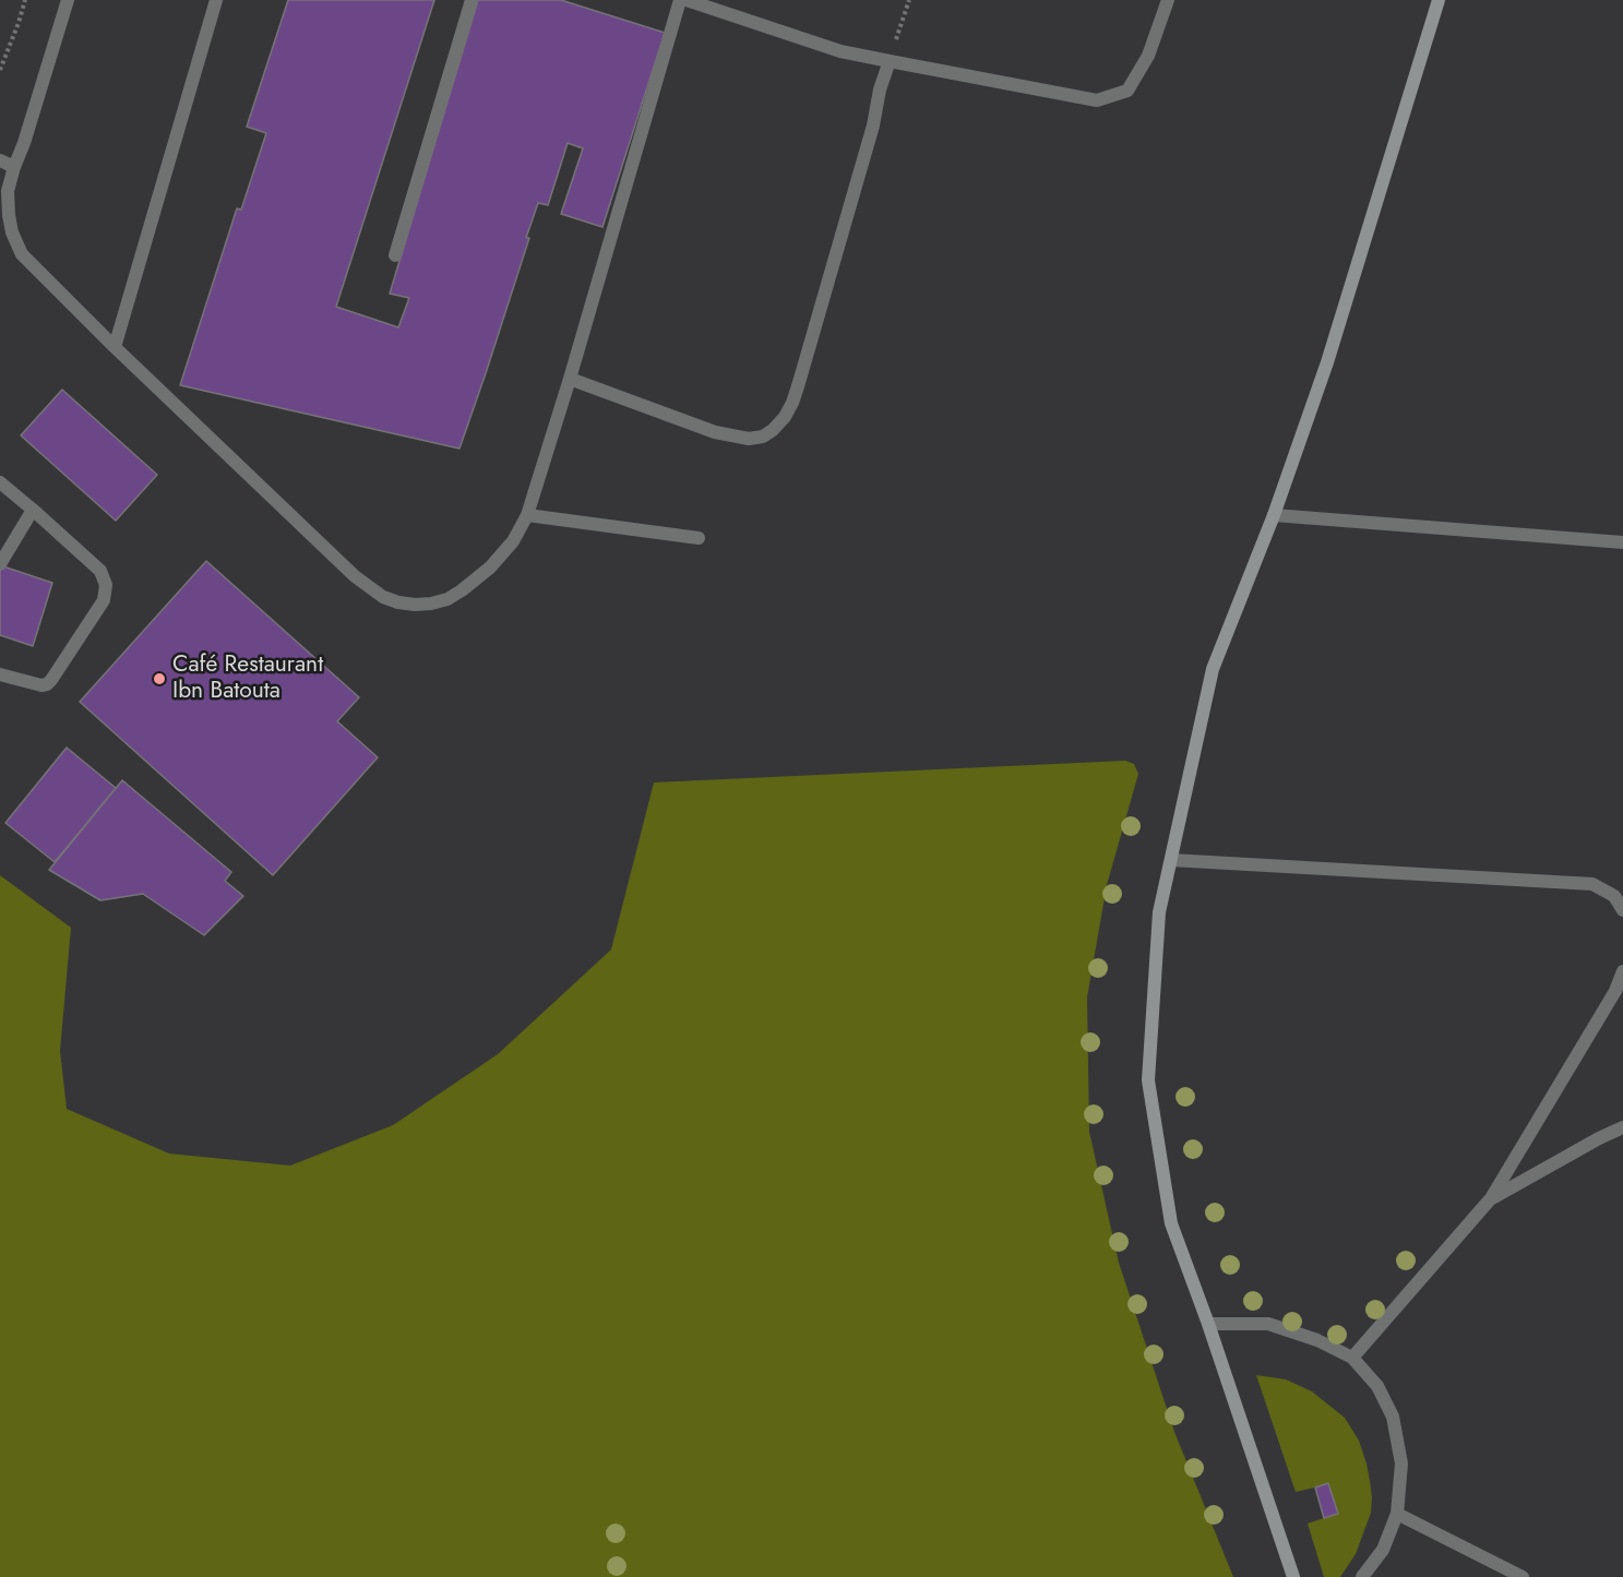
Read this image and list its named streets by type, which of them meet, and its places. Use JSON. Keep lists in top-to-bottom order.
{
  "places": ["Café Restaurant Ibn Batouta"]
}
